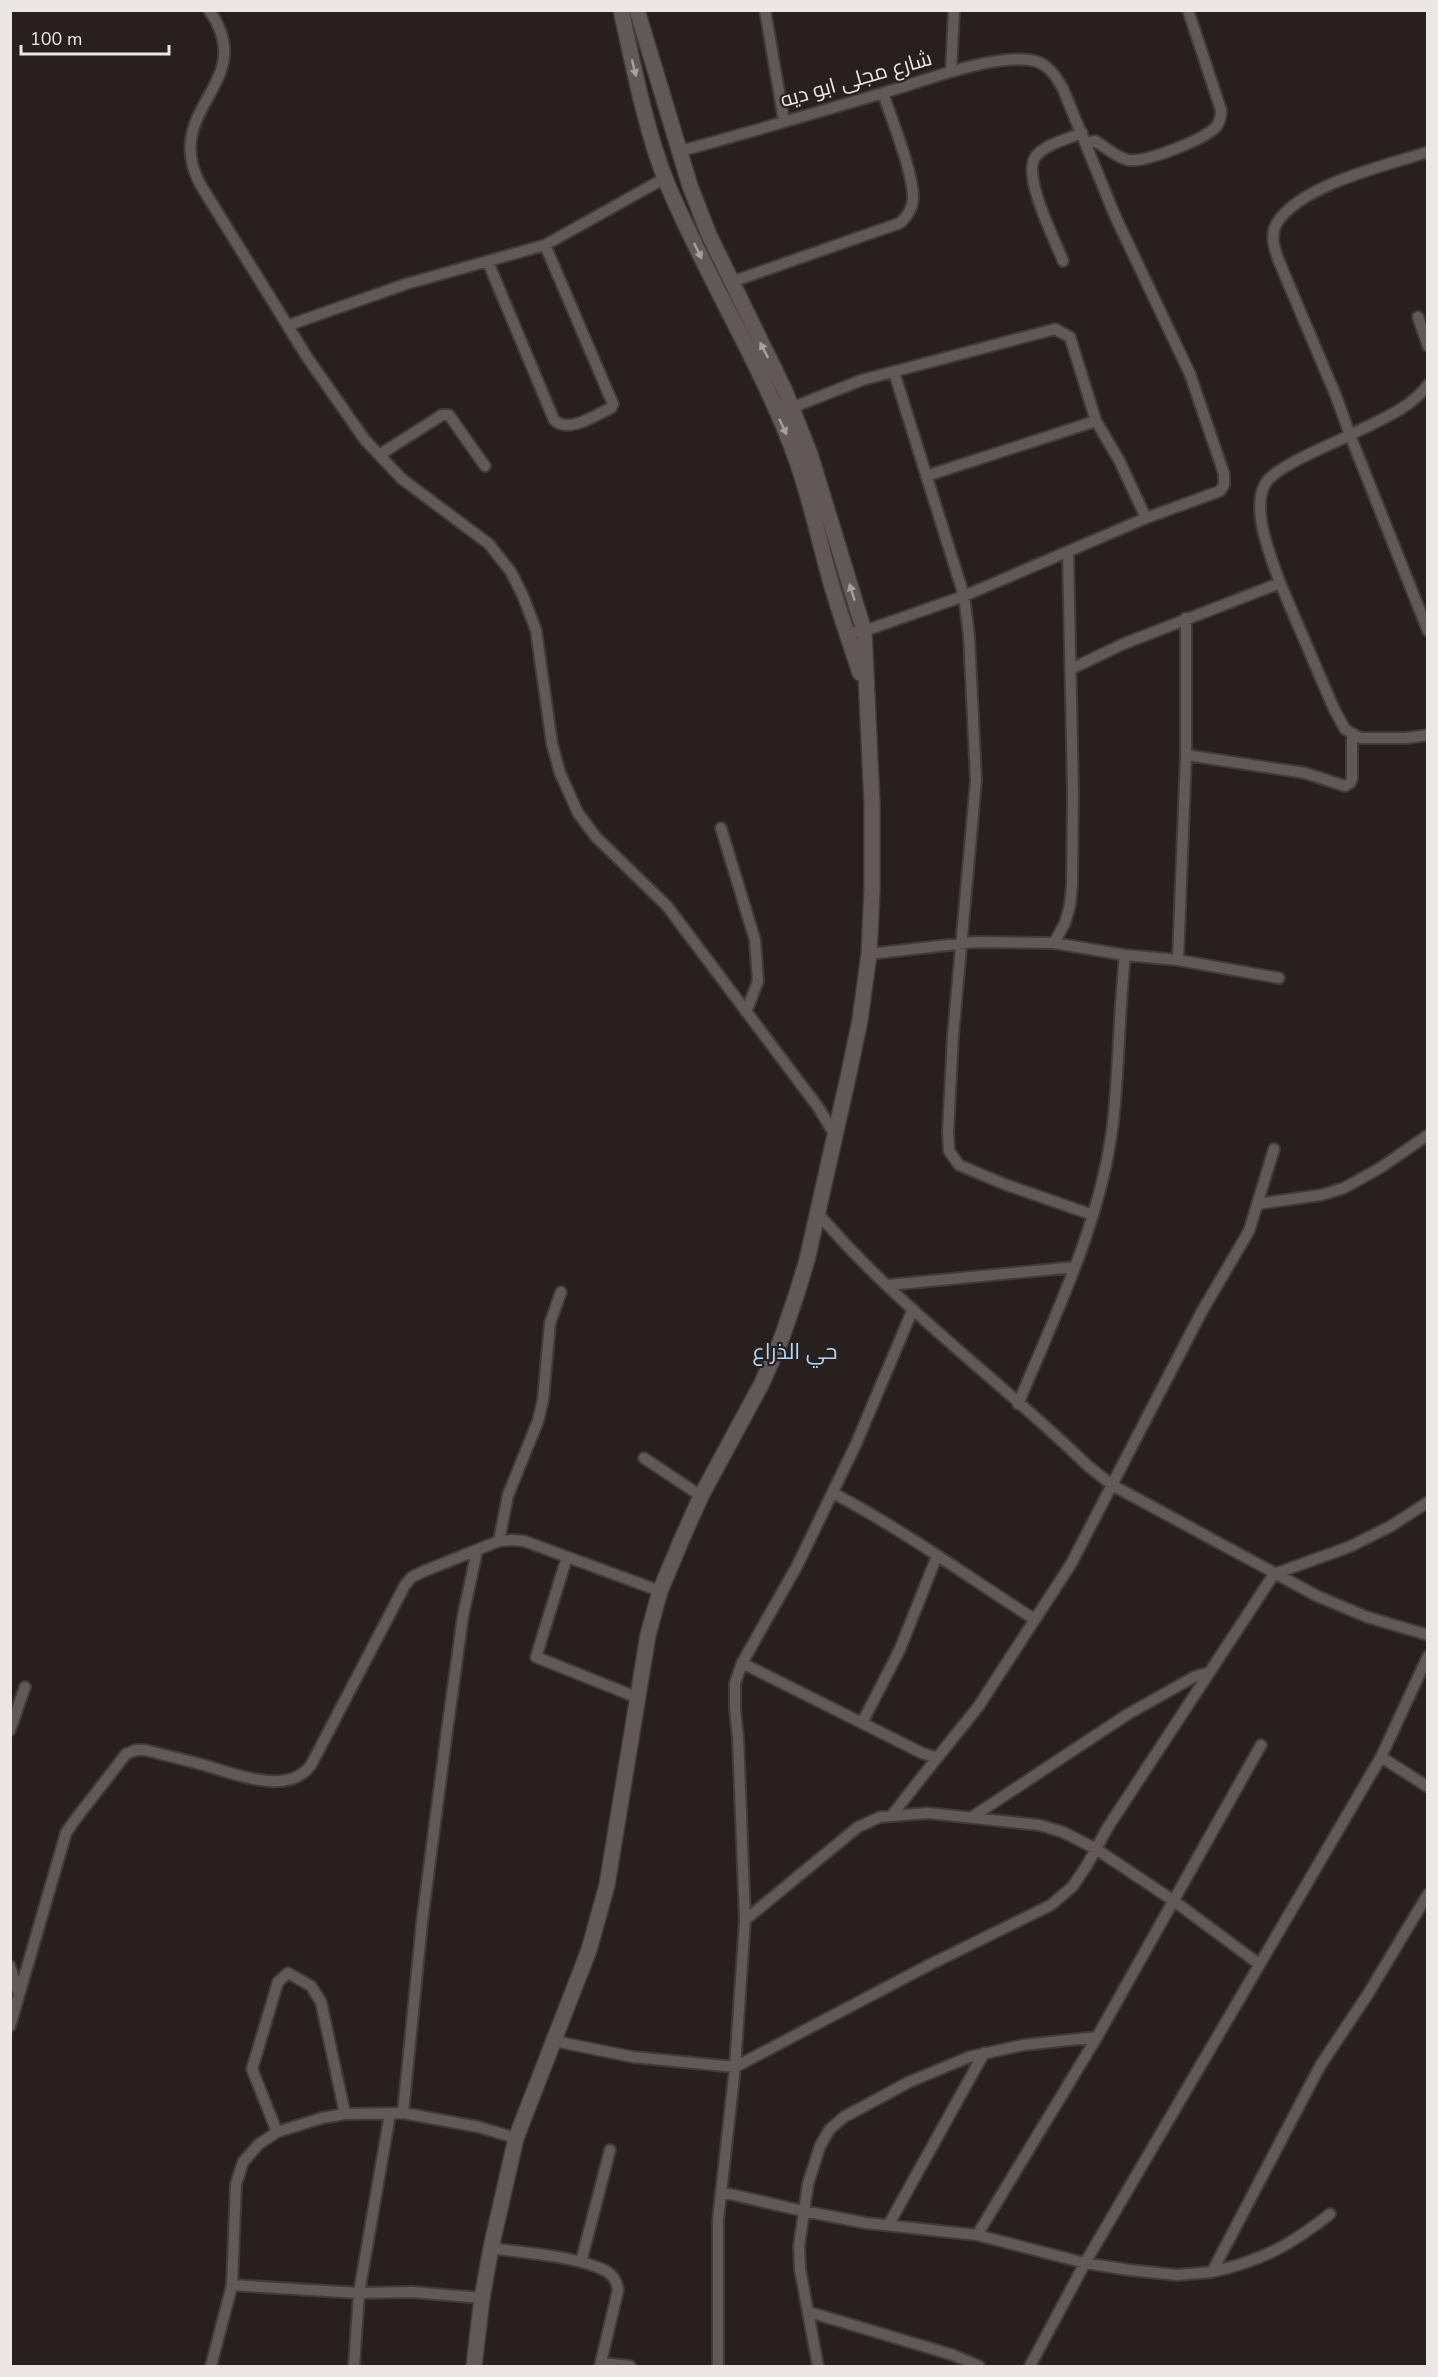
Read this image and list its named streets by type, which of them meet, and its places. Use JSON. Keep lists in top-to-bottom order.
{
  "streets": {
    "street": ["شارع مجلى ابو ديه"]
  },
  "districts": ["حي الذراع"],
  "scale_bar": "100 m"
}
